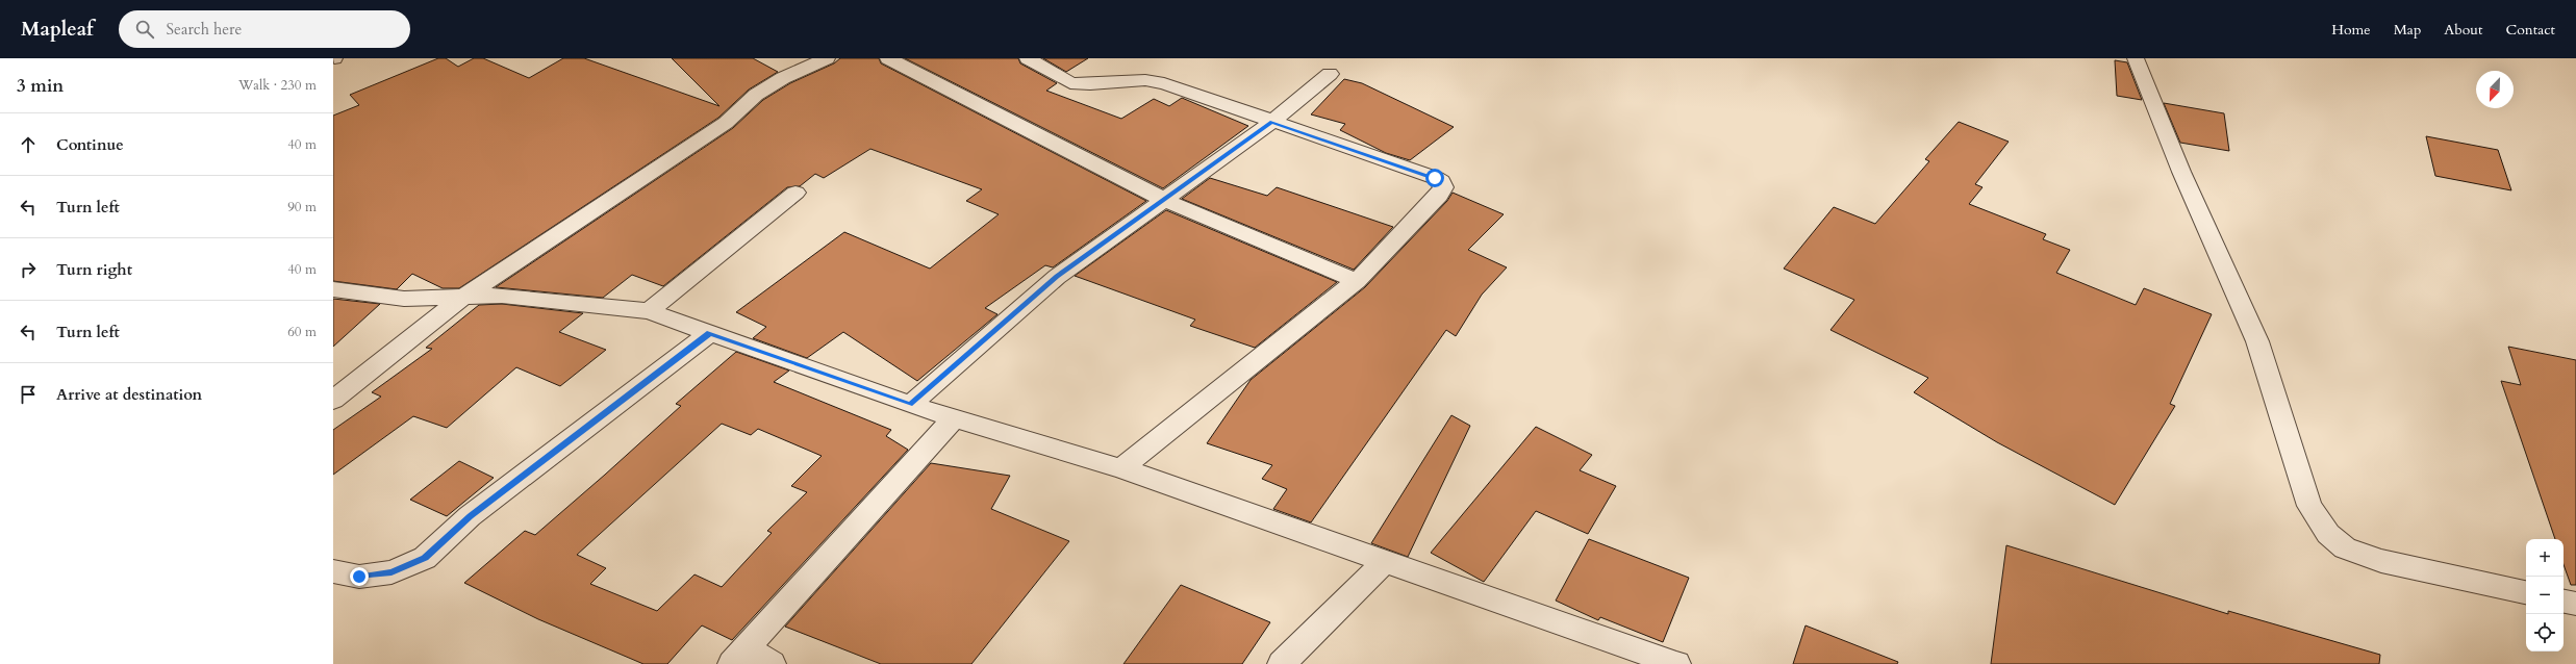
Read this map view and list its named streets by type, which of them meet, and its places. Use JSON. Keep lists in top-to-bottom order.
{
  "north": "bottom left",
  "page": {
    "header": "Mapleaf",
    "search": "Search here",
    "nav": [
      "Home",
      "Map",
      "About",
      "Contact"
    ],
    "heading": ["3 min", "Walk · 230 m"],
    "list": [
      ["Continue", "40 m"],
      ["Turn left", "90 m"],
      ["Turn right", "40 m"],
      ["Turn left", "60 m"],
      "Arrive at destination"
    ],
    "map_buttons": ["+", "−"]
  }
}
